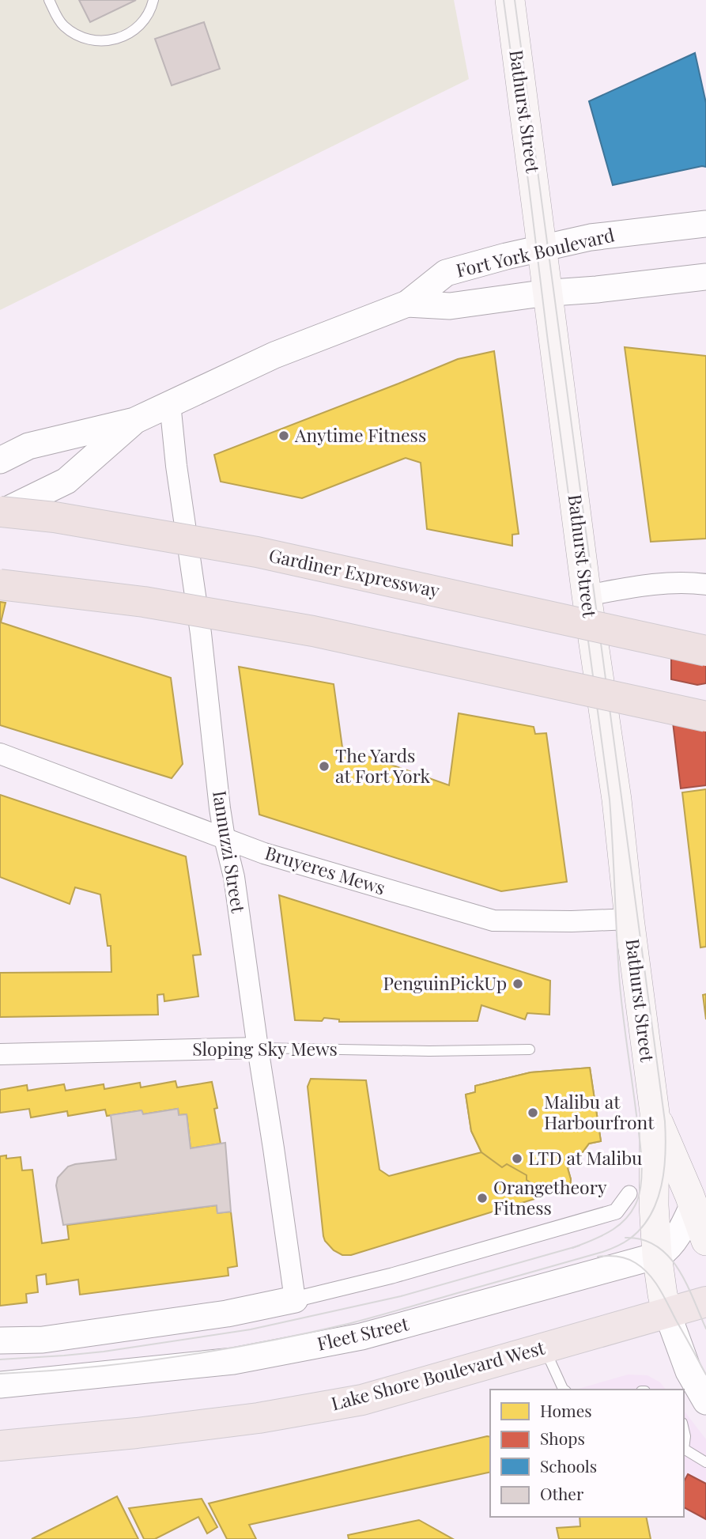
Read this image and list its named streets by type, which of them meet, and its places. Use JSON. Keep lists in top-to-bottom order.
{
  "streets": {
    "highway": ["Gardiner Expressway", "Lake Shore Boulevard West"],
    "main road": ["Bathurst Street"],
    "street": [
      "Fort York Boulevard",
      "Iannuzzi Street",
      "Bruyeres Mews",
      "Sloping Sky Mews",
      "Fleet Street"
    ]
  },
  "crossings": [
    ["Bathurst Street", "Fort York Boulevard"],
    ["Bathurst Street", "Bruyeres Mews"],
    ["Bathurst Street", "Fleet Street"],
    ["Bathurst Street", "Lake Shore Boulevard West"],
    ["Fort York Boulevard", "Gardiner Expressway"],
    ["Fort York Boulevard", "Iannuzzi Street"],
    ["Iannuzzi Street", "Bruyeres Mews"],
    ["Iannuzzi Street", "Sloping Sky Mews"]
  ],
  "places": [
    "Anytime Fitness",
    "The Yards at Fort York",
    "PenguinPickUp",
    "Malibu at Harbourfront",
    "LTD at Malibu",
    "Orangetheory Fitness"
  ],
  "legend": [
    "Homes",
    "Shops",
    "Schools",
    "Other"
  ]
}
